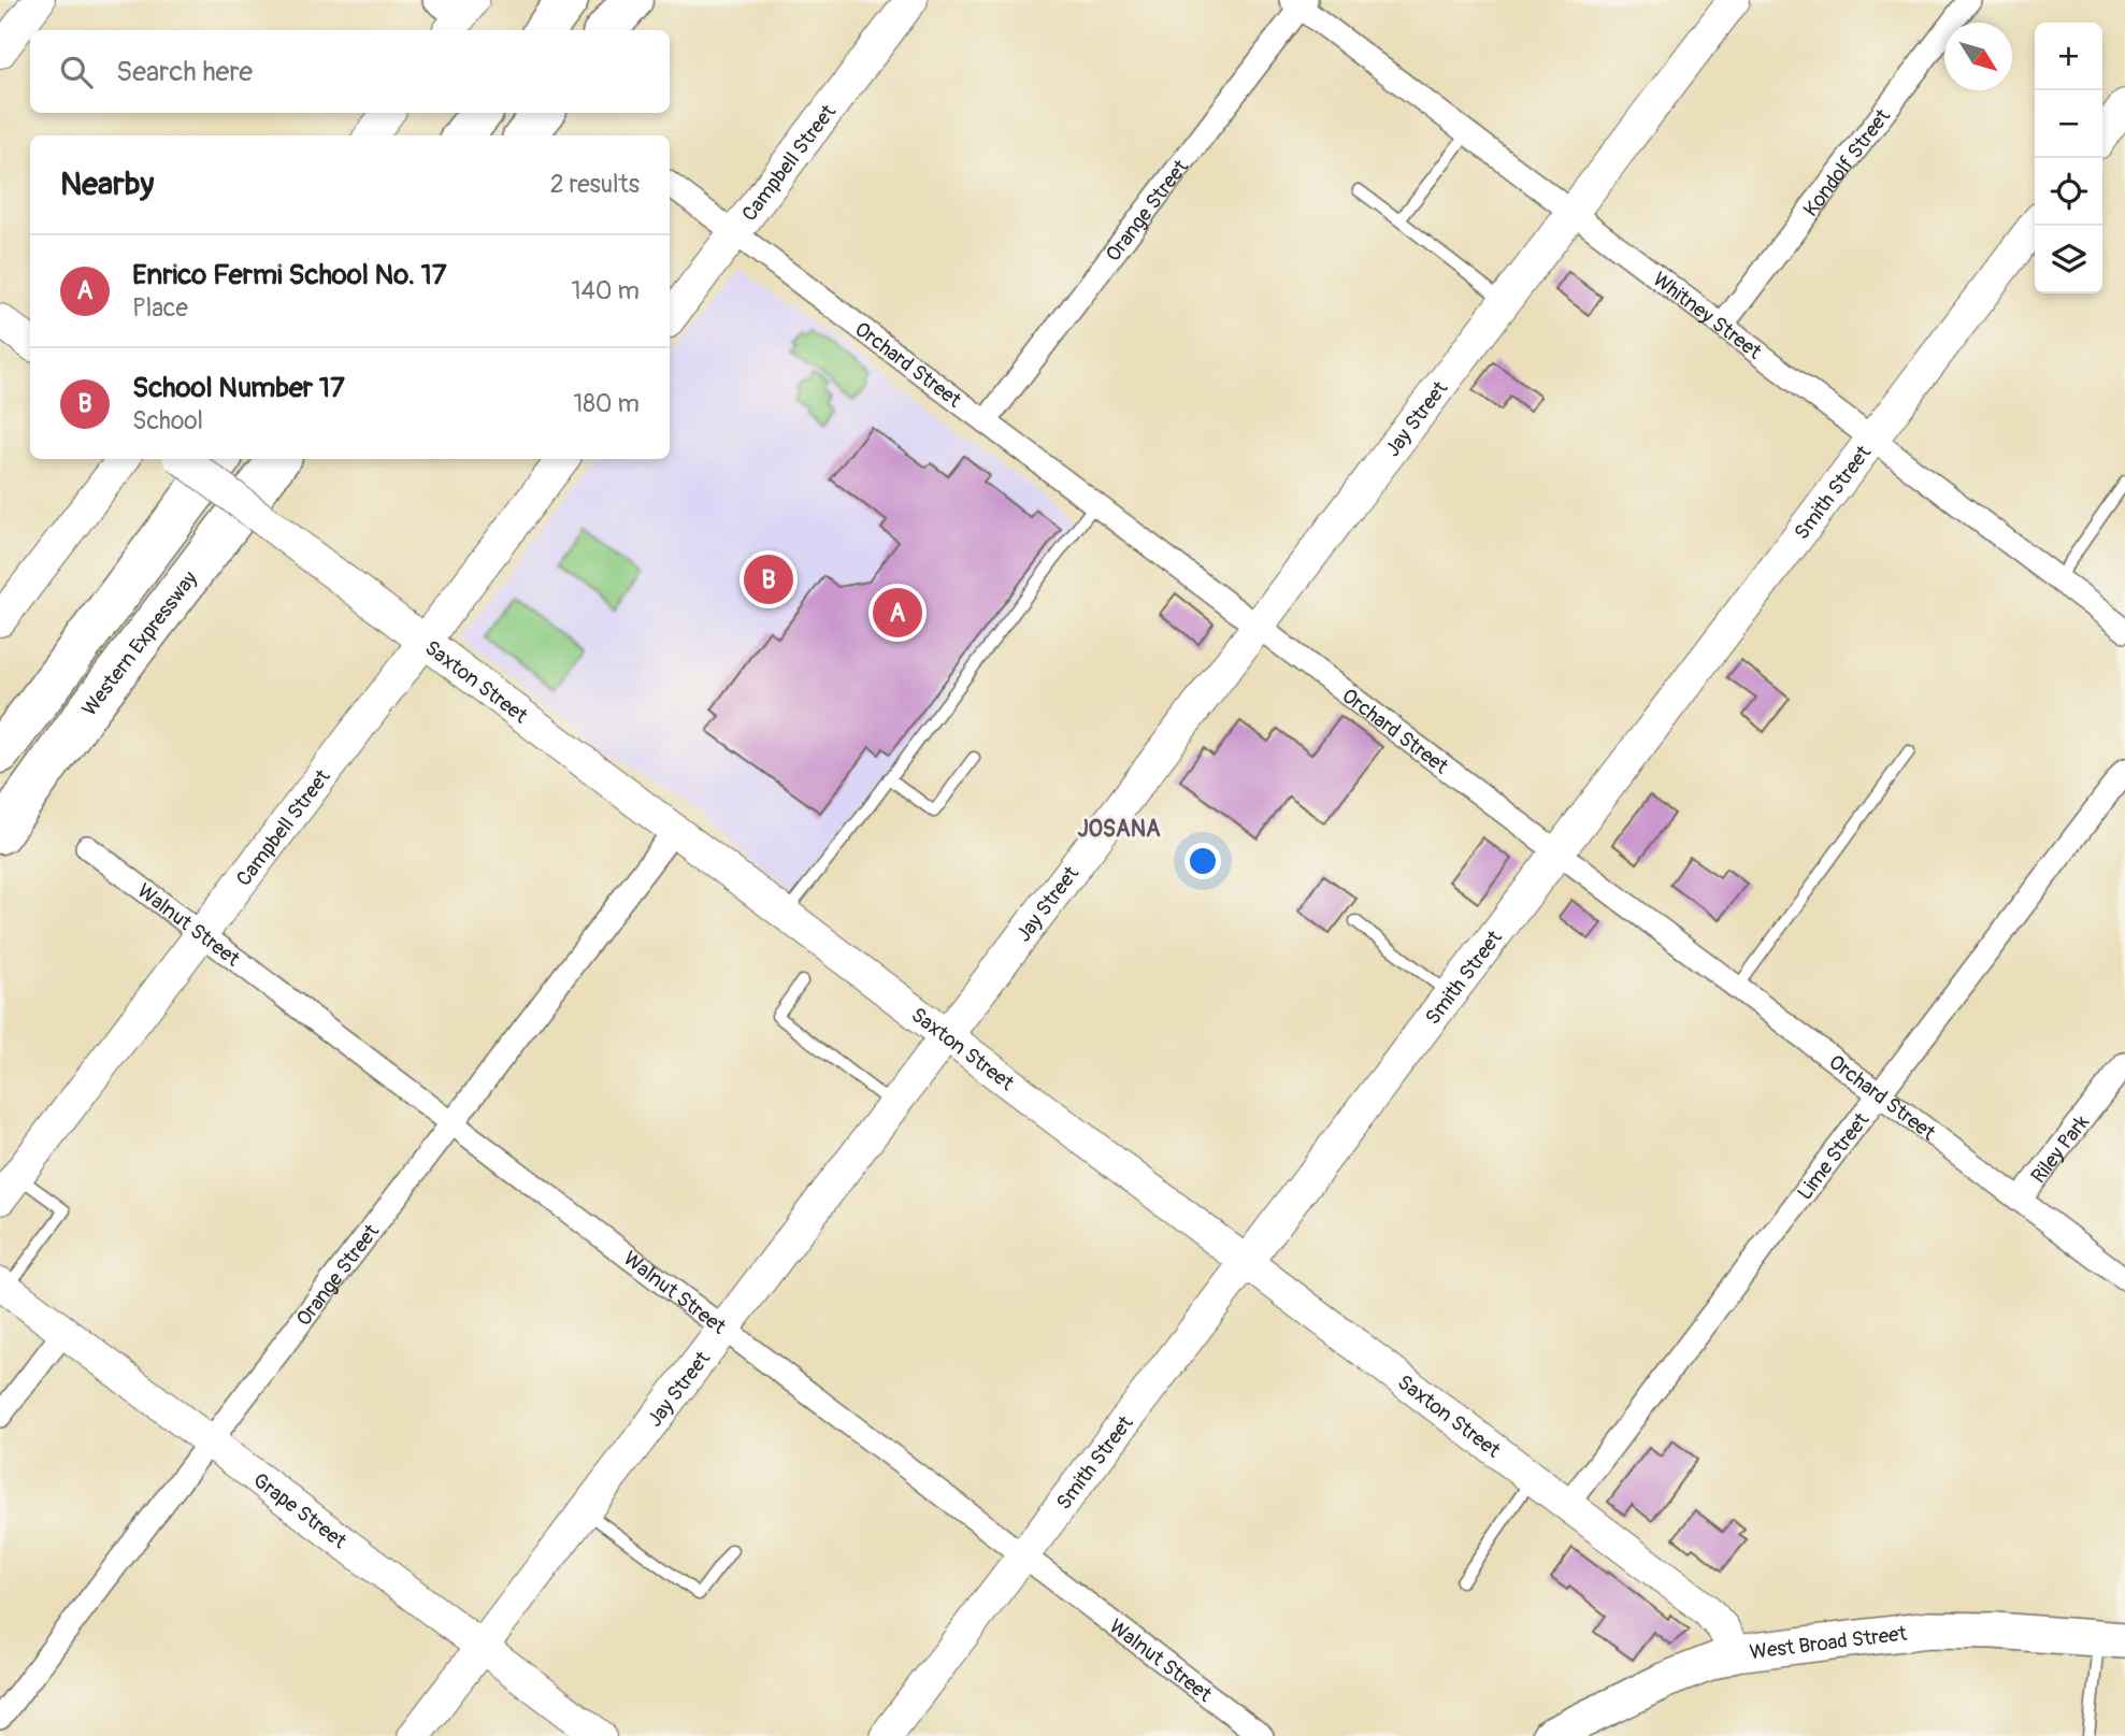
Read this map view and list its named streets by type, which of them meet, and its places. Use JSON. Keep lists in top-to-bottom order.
{
  "streets": {
    "highway": ["Western Expressway"],
    "main road": ["West Broad Street"],
    "street": [
      "Campbell Street",
      "Kondolf Street",
      "Orange Street",
      "Whitney Street",
      "Orchard Street",
      "Jay Street",
      "Smith Street",
      "Saxton Street",
      "Walnut Street",
      "Riley Park",
      "Lime Street",
      "Grape Street"
    ]
  },
  "crossings": [
    ["Campbell Street", "Orchard Street"],
    ["Campbell Street", "Saxton Street"],
    ["Campbell Street", "Walnut Street"],
    ["Kondolf Street", "Whitney Street"],
    ["Orange Street", "Whitney Street"],
    ["Orange Street", "Orchard Street"],
    ["Orange Street", "Saxton Street"],
    ["Orange Street", "Walnut Street"],
    ["Orange Street", "Grape Street"],
    ["Whitney Street", "Jay Street"],
    ["Whitney Street", "Smith Street"],
    ["Orchard Street", "Jay Street"],
    ["Orchard Street", "Smith Street"],
    ["Orchard Street", "Riley Park"],
    ["Orchard Street", "Lime Street"],
    ["Jay Street", "Saxton Street"],
    ["Jay Street", "Walnut Street"],
    ["Jay Street", "Grape Street"],
    ["Smith Street", "Saxton Street"],
    ["Smith Street", "Walnut Street"],
    ["Saxton Street", "Lime Street"],
    ["Saxton Street", "West Broad Street"]
  ],
  "districts": ["JOSANA"],
  "north": "bottom right",
  "page": {
    "map_buttons": ["+", "−"],
    "search": "Search here",
    "heading": ["Nearby", "2 results"],
    "list": [
      {
        "mark": "A",
        "name": "Enrico Fermi School No. 17",
        "note": "Place",
        "value": "140 m"
      },
      {
        "mark": "B",
        "name": "School Number 17",
        "note": "School",
        "value": "180 m"
      }
    ],
    "pins": ["B", "A"]
  }
}
